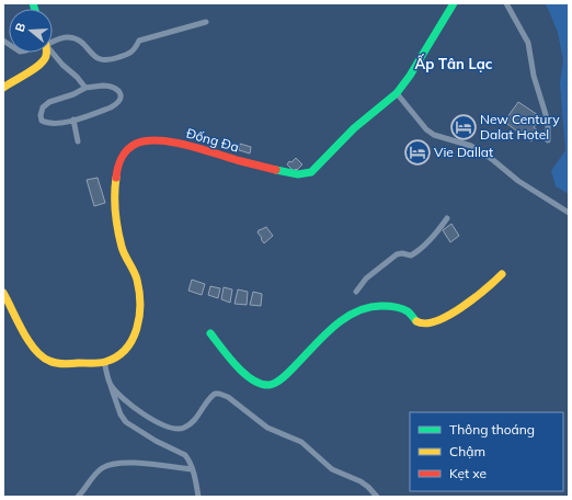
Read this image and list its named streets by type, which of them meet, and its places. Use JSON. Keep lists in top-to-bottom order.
{
  "streets": {
    "street": ["Đống Đa"]
  },
  "districts": ["Ấp Tân Lạc"],
  "places": {
    "hotel": ["New Century Dalat Hotel", "Vie Dallat"]
  },
  "legend": ["Thông thoáng", "Chậm", "Kẹt xe"],
  "north": "left"
}
